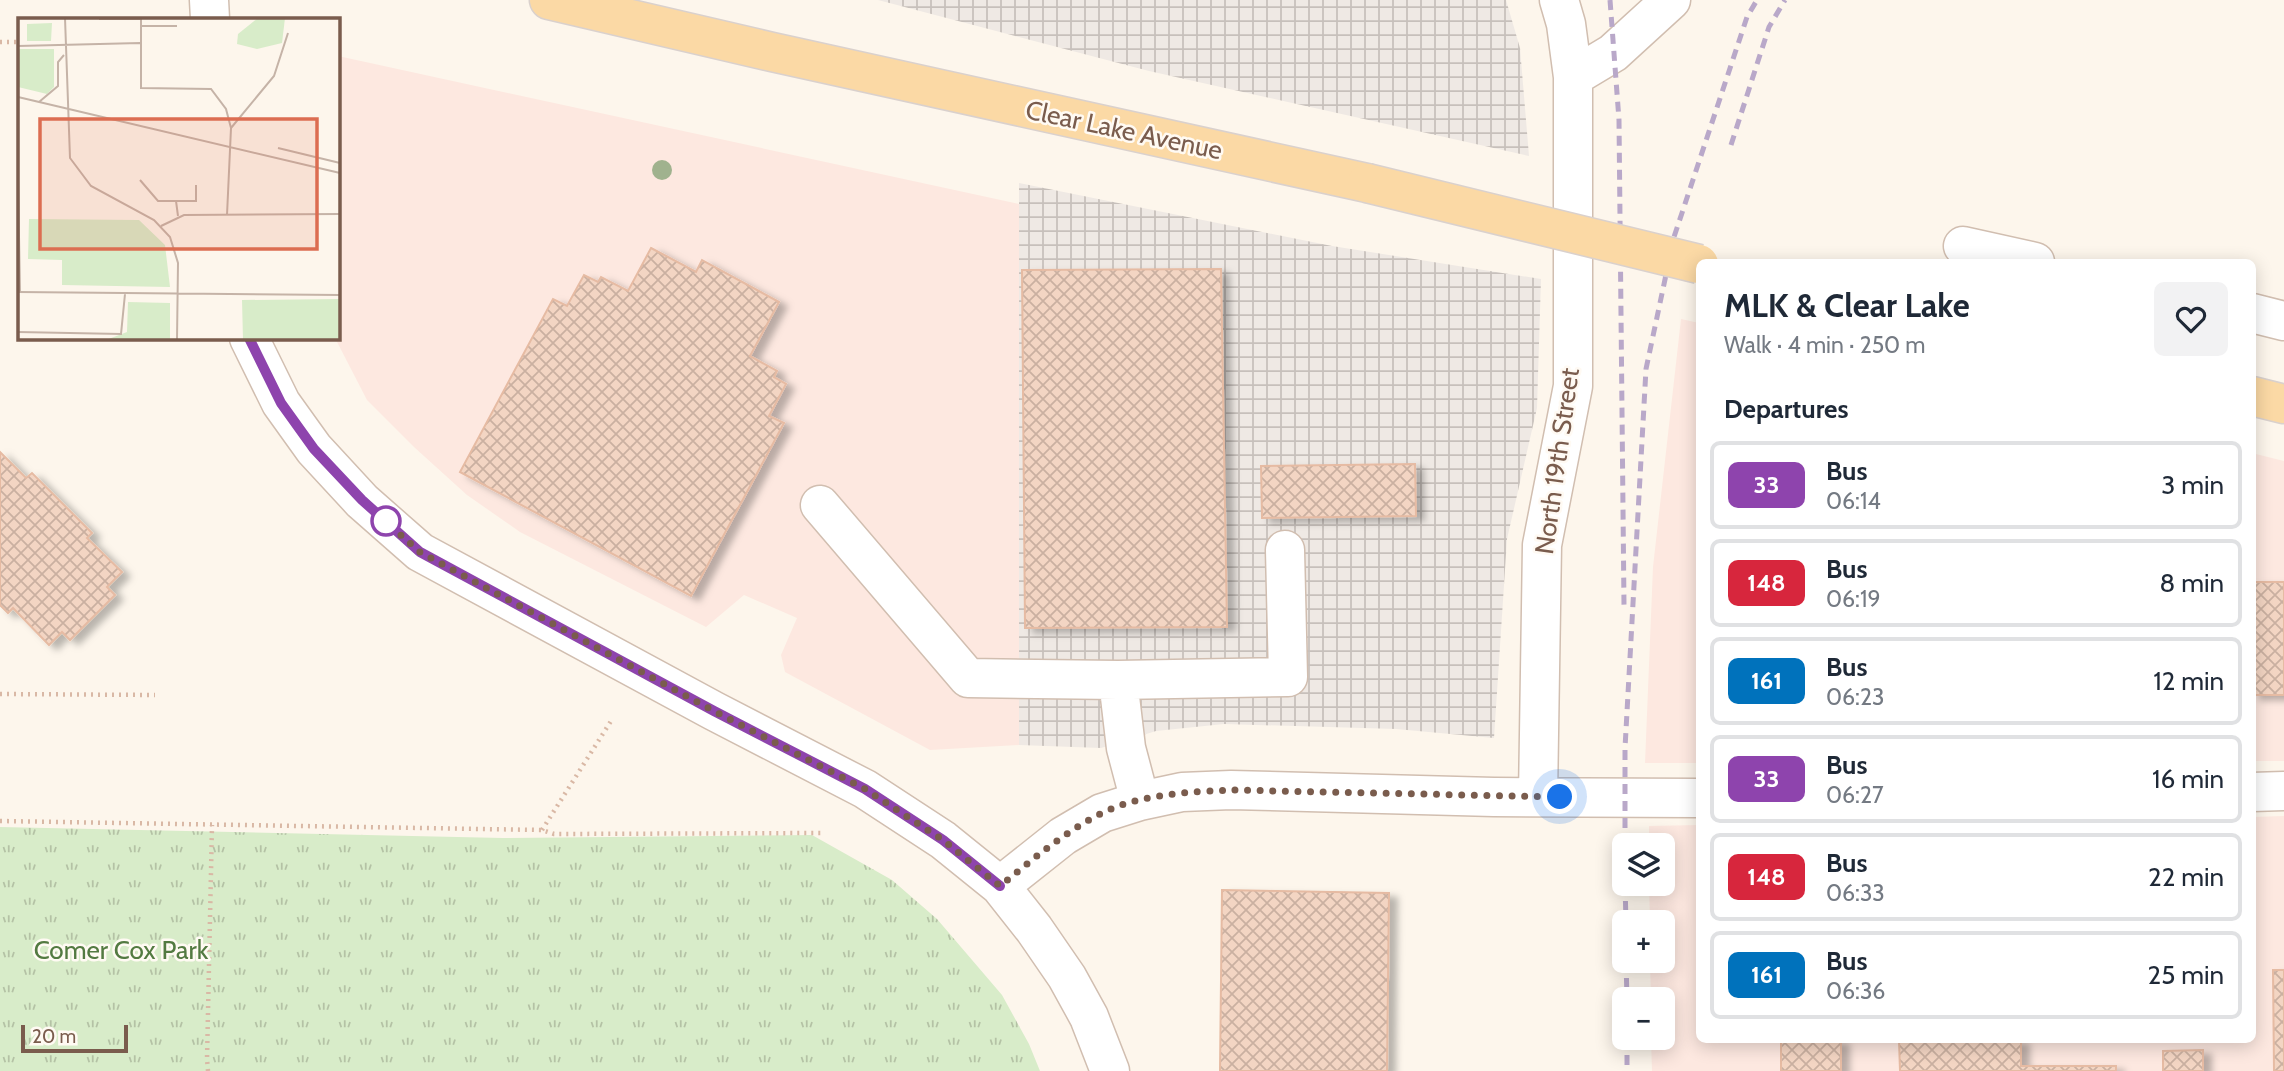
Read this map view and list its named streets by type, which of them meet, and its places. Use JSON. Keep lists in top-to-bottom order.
{
  "streets": {
    "main road": ["Clear Lake Avenue"],
    "street": ["North 19th Street"]
  },
  "parks": ["Comer Cox Park"],
  "lines": ["bus line 33"],
  "scale_bar": "20 m",
  "page": {
    "heading": [
      ["MLK & Clear Lake", "Walk · 4 min · 250 m"],
      "Departures"
    ],
    "list": [
      {
        "mark": "33",
        "name": "Bus",
        "note": "06:14",
        "value": "3 min"
      },
      {
        "mark": "148",
        "name": "Bus",
        "note": "06:19",
        "value": "8 min"
      },
      {
        "mark": "161",
        "name": "Bus",
        "note": "06:23",
        "value": "12 min"
      },
      {
        "mark": "33",
        "name": "Bus",
        "note": "06:27",
        "value": "16 min"
      },
      {
        "mark": "148",
        "name": "Bus",
        "note": "06:33",
        "value": "22 min"
      },
      {
        "mark": "161",
        "name": "Bus",
        "note": "06:36",
        "value": "25 min"
      }
    ],
    "map_buttons": ["+", "−"],
    "scale": "20 m"
  }
}
